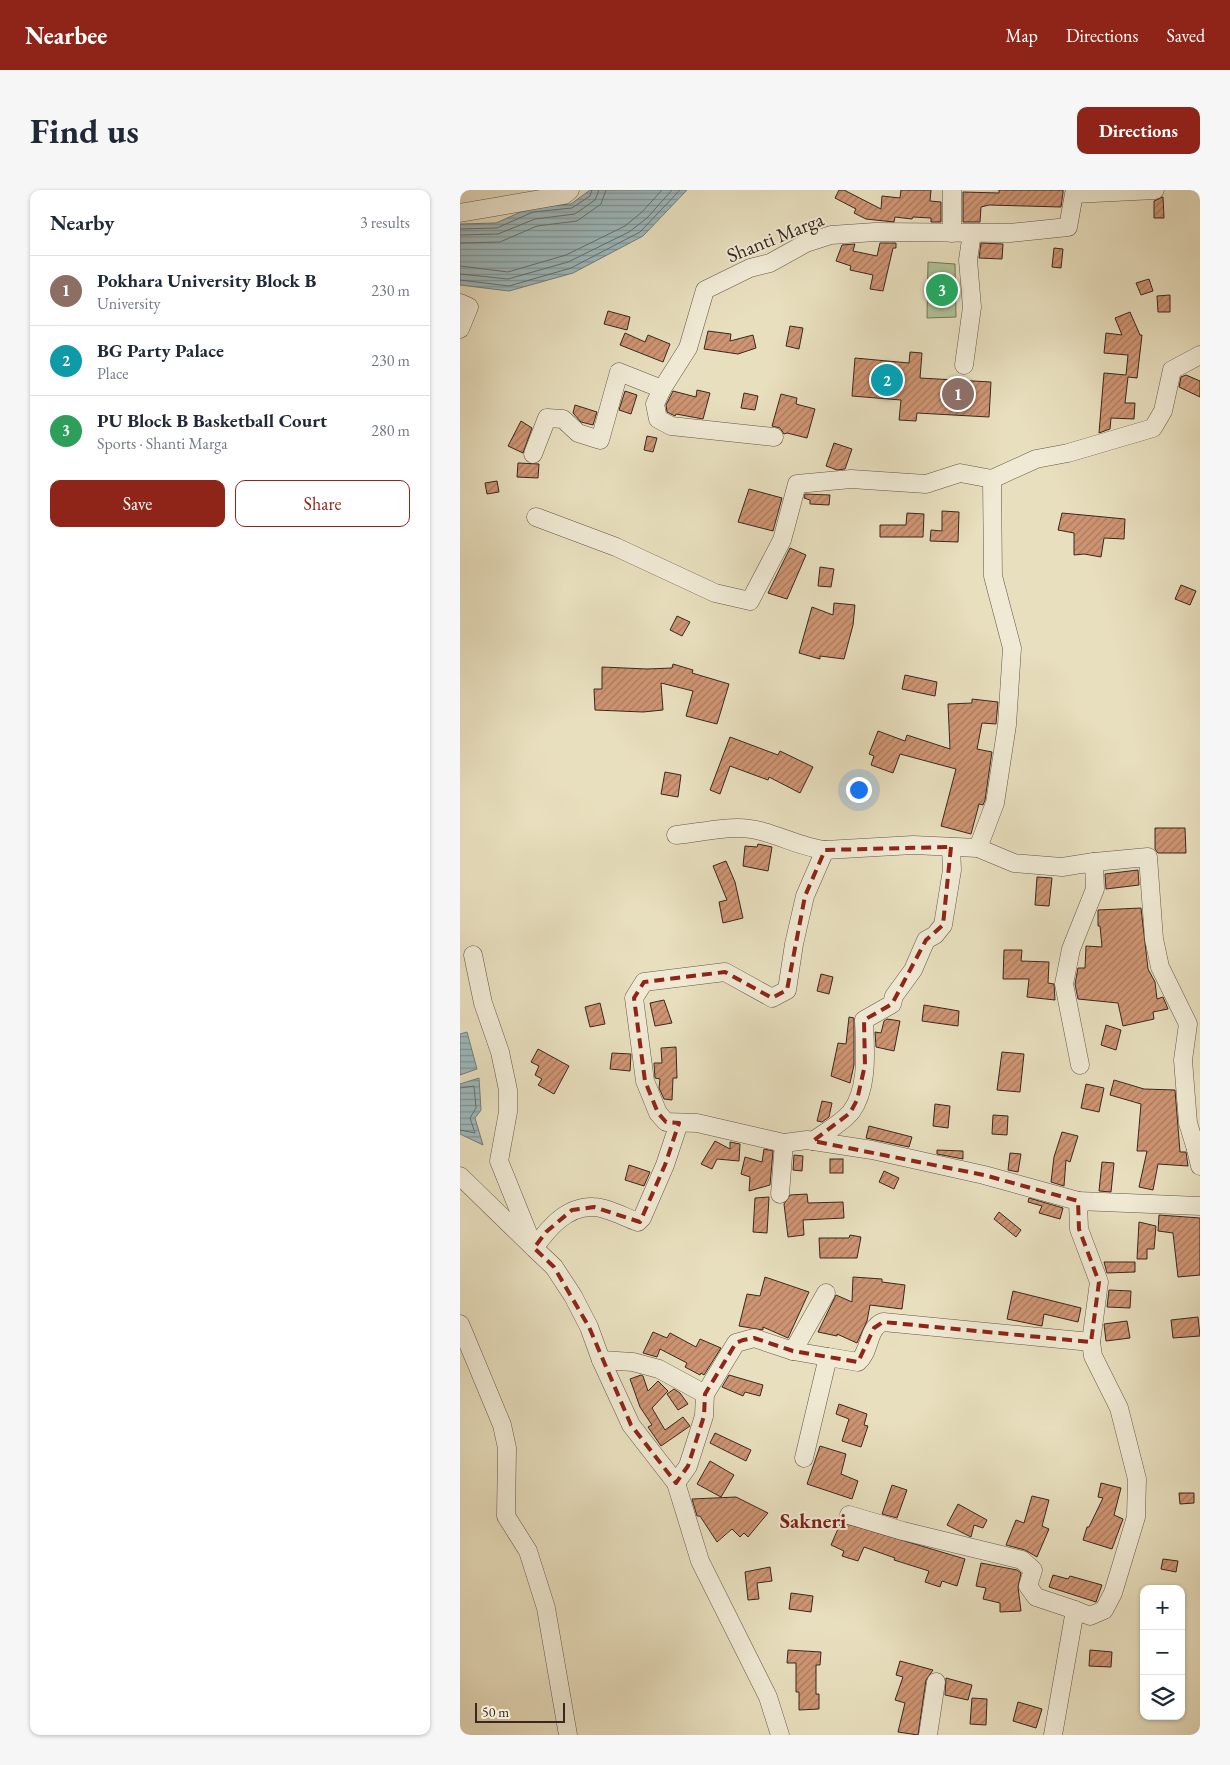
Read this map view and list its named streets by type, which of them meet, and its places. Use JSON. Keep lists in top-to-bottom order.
{
  "streets": {
    "street": ["Shanti Marga"]
  },
  "districts": ["Sakneri"],
  "scale_bar": "50 m",
  "page": {
    "header": "Nearbee",
    "nav": ["Map", "Directions", "Saved"],
    "buttons": [
      "Directions",
      ["Save", "Share"]
    ],
    "title": "Find us",
    "heading": ["Nearby", "3 results"],
    "list": [
      {
        "mark": "1",
        "name": "Pokhara University Block B",
        "note": "University",
        "value": "230 m"
      },
      {
        "mark": "2",
        "name": "BG Party Palace",
        "note": "Place",
        "value": "230 m"
      },
      {
        "mark": "3",
        "name": "PU Block B Basketball Court",
        "note": "Sports · Shanti Marga",
        "value": "280 m"
      }
    ],
    "pins": ["3", "2", "1"],
    "map_buttons": ["+", "−"],
    "scale": "50 m"
  }
}
